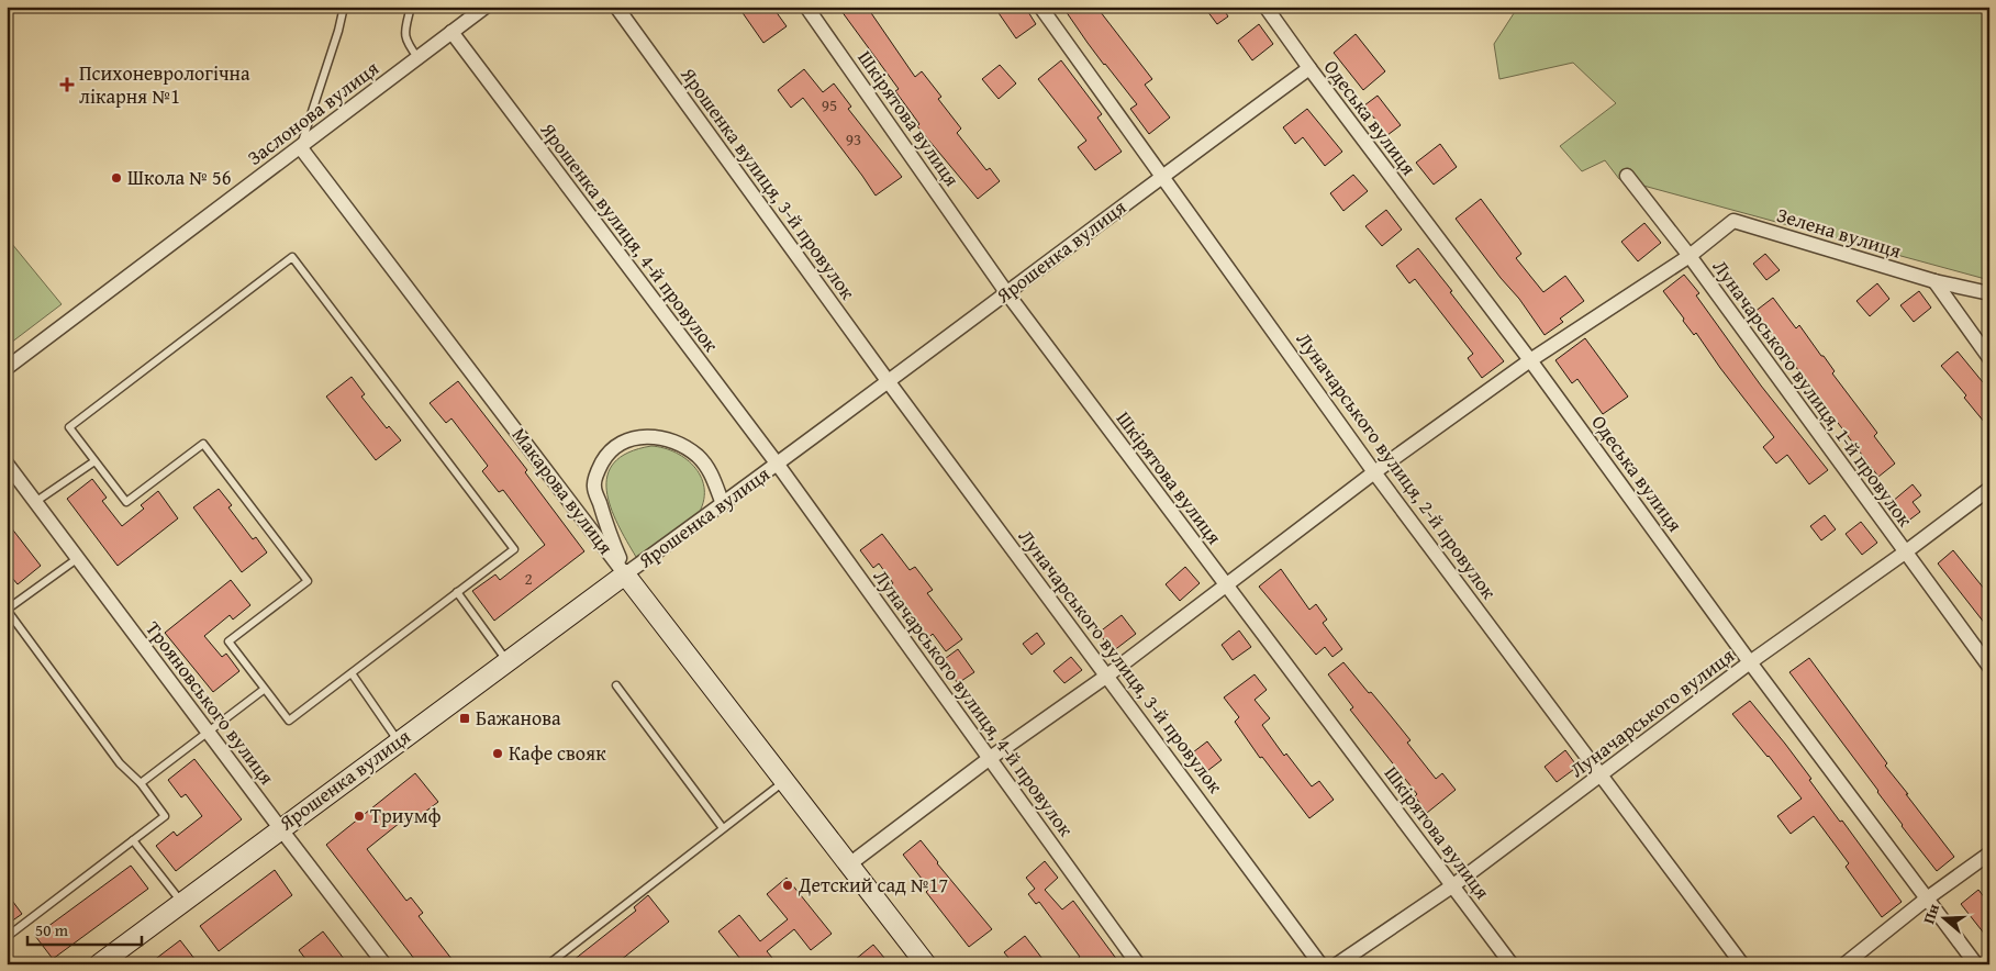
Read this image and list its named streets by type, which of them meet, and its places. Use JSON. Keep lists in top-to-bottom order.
{
  "streets": {
    "street": [
      "Заслонова вулиця",
      "Одеська вулиця",
      "Шкірятова вулиця",
      "Ярошенка вулиця, 3-й провулок",
      "Зелена вулиця",
      "Ярошенка вулиця, 4-й провулок",
      "Ярошенка вулиця",
      "Луначарського вулиця, 1-й провулок",
      "Луначарського вулиця, 2-й провулок",
      "Макарова вулиця",
      "Луначарського вулиця, 3-й провулок",
      "Трояновського вулиця",
      "Луначарського вулиця, 4-й провулок",
      "Луначарського вулиця"
    ]
  },
  "crossings": [
    ["Заслонова вулиця", "Ярошенка вулиця, 4-й провулок"],
    ["Заслонова вулиця", "Макарова вулиця"],
    ["Одеська вулиця", "Ярошенка вулиця"],
    ["Одеська вулиця", "Луначарського вулиця"],
    ["Шкірятова вулиця", "Ярошенка вулиця"],
    ["Шкірятова вулиця", "Луначарського вулиця"],
    ["Ярошенка вулиця, 3-й провулок", "Ярошенка вулиця"],
    ["Ярошенка вулиця, 3-й провулок", "Луначарського вулиця, 3-й провулок"],
    ["Зелена вулиця", "Луначарського вулиця, 1-й провулок"],
    ["Ярошенка вулиця, 4-й провулок", "Ярошенка вулиця"],
    ["Ярошенка вулиця, 4-й провулок", "Луначарського вулиця, 4-й провулок"],
    ["Ярошенка вулиця", "Луначарського вулиця, 2-й провулок"],
    ["Ярошенка вулиця", "Макарова вулиця"],
    ["Ярошенка вулиця", "Луначарського вулиця, 3-й провулок"],
    ["Ярошенка вулиця", "Трояновського вулиця"],
    ["Ярошенка вулиця", "Луначарського вулиця, 4-й провулок"],
    ["Луначарського вулиця, 1-й провулок", "Луначарського вулиця"],
    ["Луначарського вулиця, 2-й провулок", "Луначарського вулиця"]
  ],
  "places": {
    "health": ["Психоневрологічна лікарня №1"],
    "other": [
      "Школа № 56",
      "Кафе свояк",
      "Триумф",
      "Детский сад №17"
    ],
    "transit": ["Бажанова"]
  },
  "house_numbers": ["95", "93", "2"],
  "scale_bar": "50 m",
  "north": "left"
}
